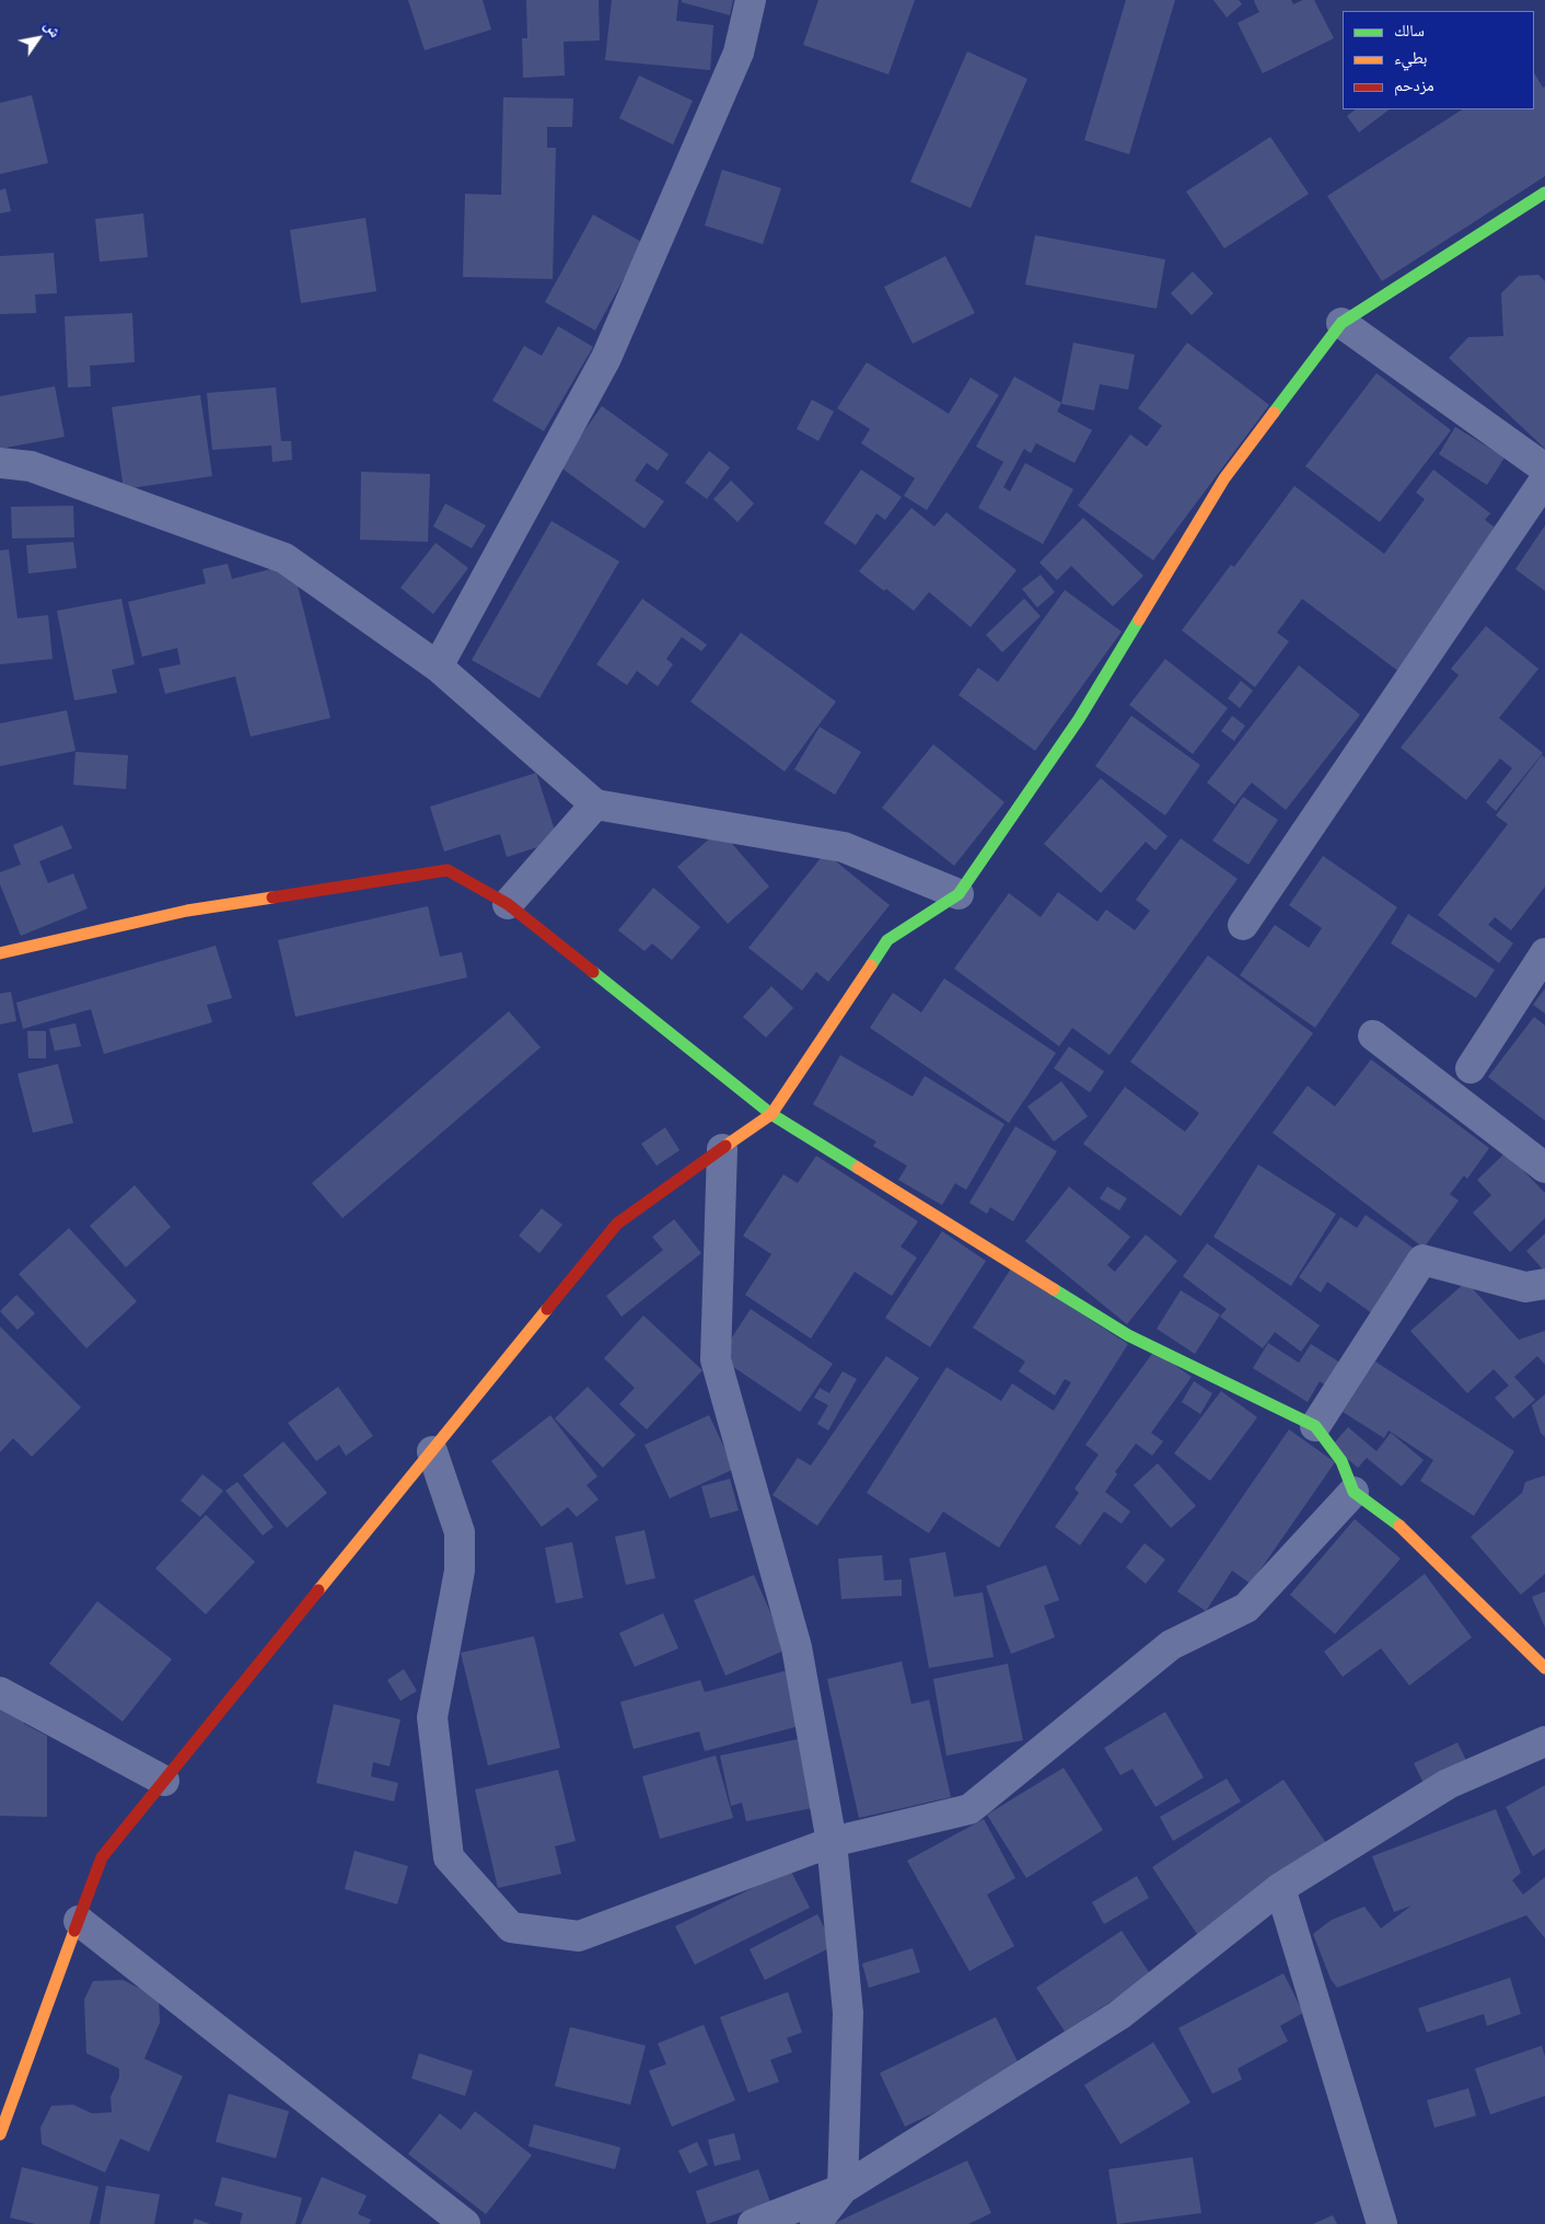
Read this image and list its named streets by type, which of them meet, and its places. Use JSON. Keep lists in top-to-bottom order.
{
  "legend": ["سالك", "بطيء", "مزدحم"],
  "north": "top right"
}
